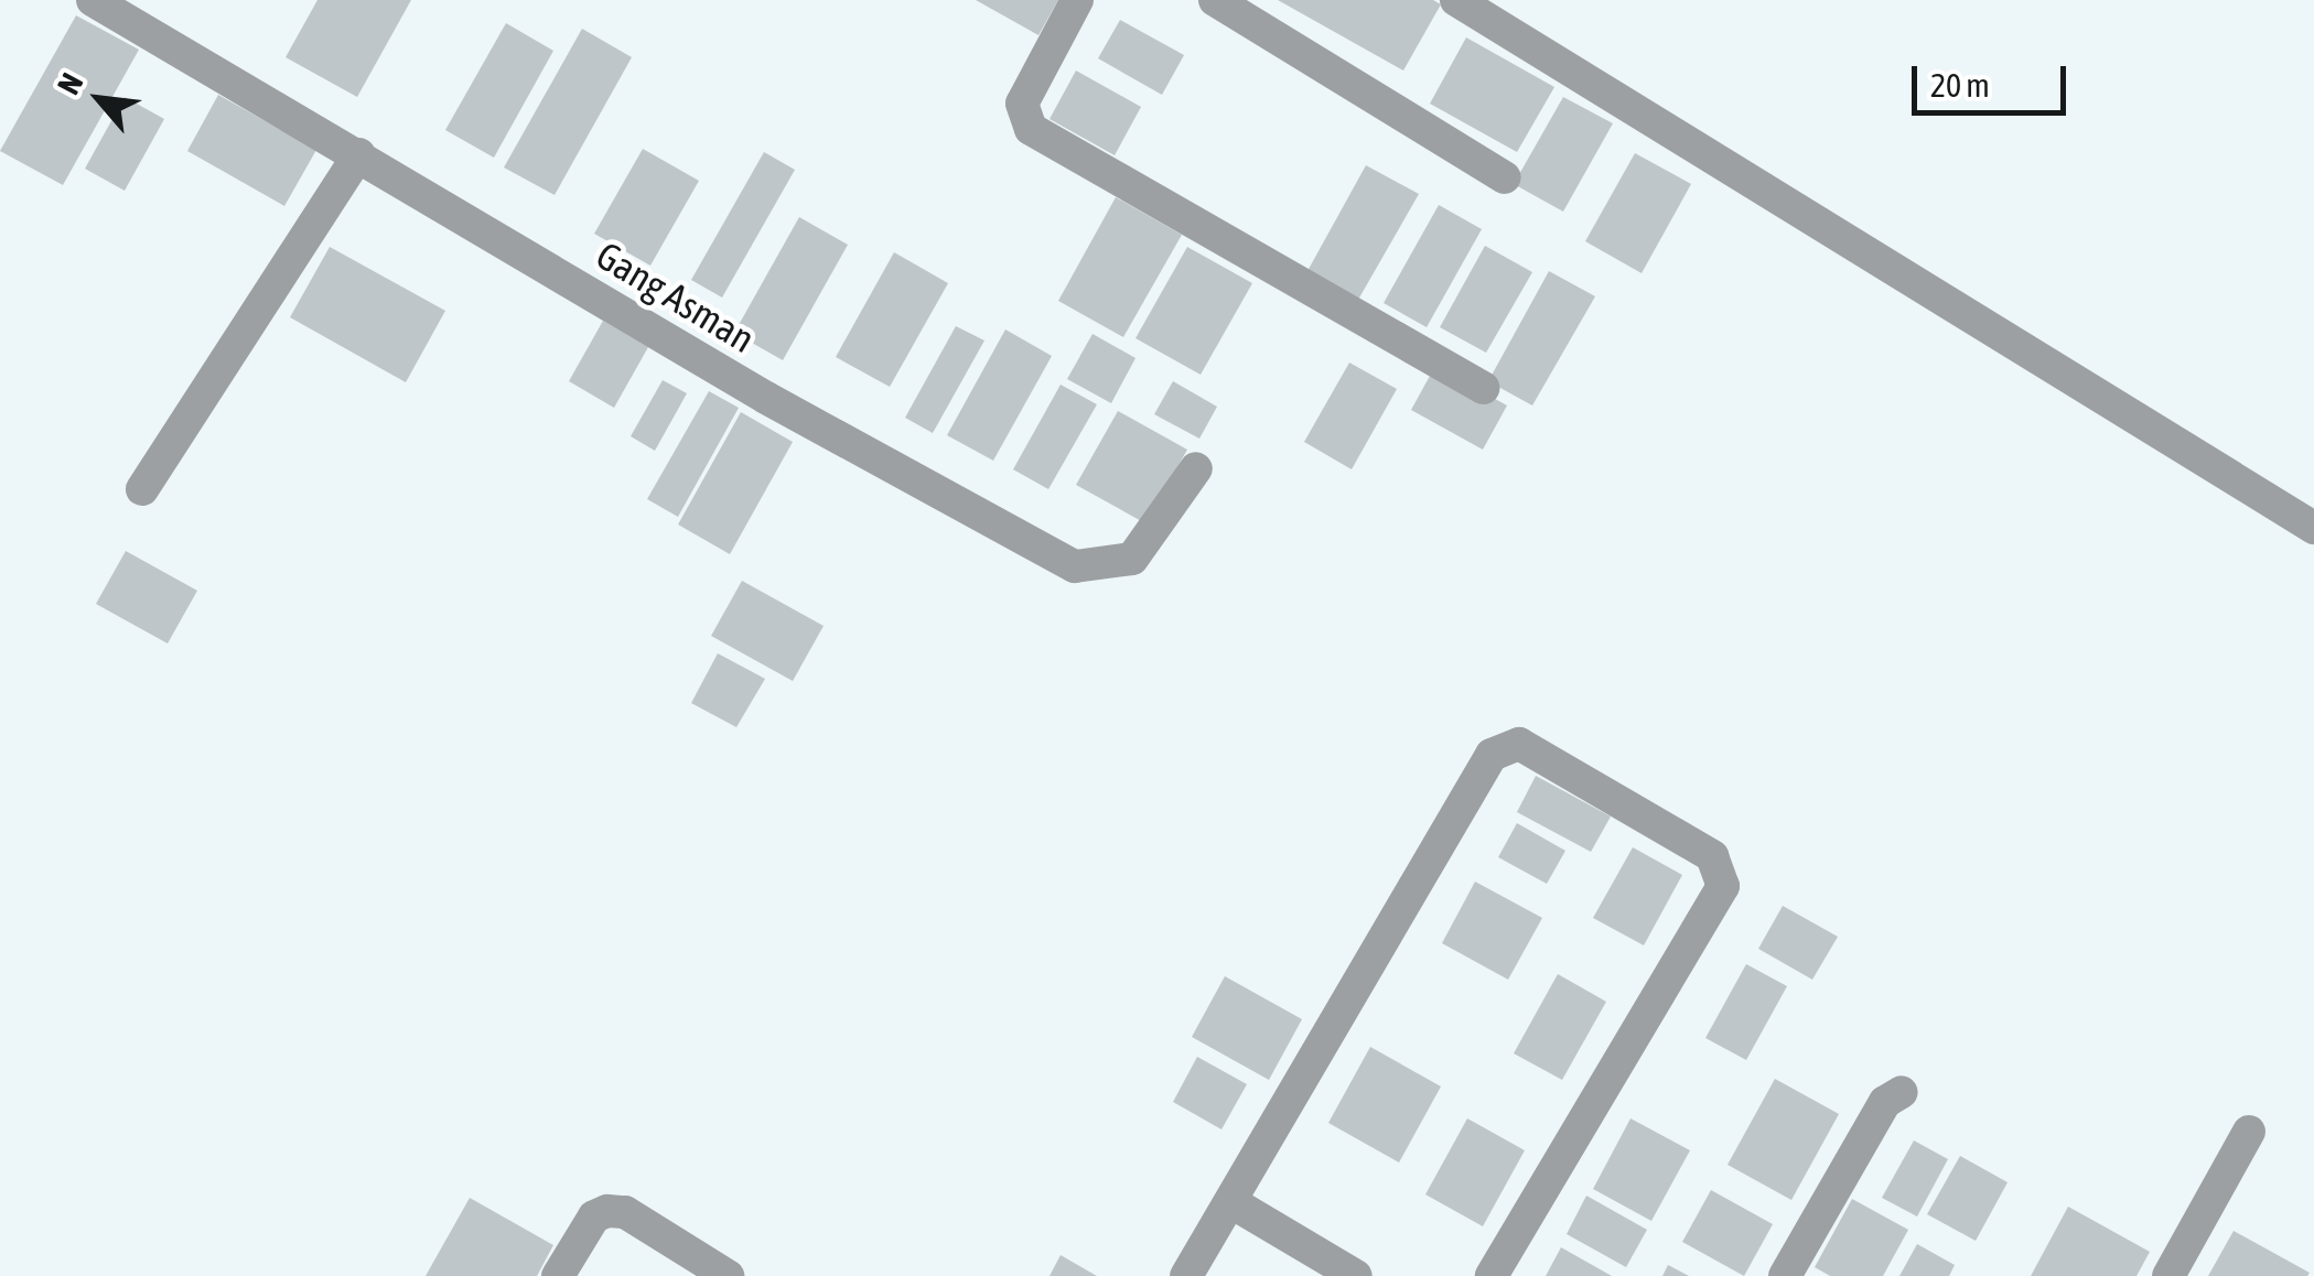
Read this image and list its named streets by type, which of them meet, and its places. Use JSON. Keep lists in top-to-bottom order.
{
  "streets": {
    "street": ["Gang Asman"]
  },
  "scale_bar": "20 m",
  "north": "top left"
}
